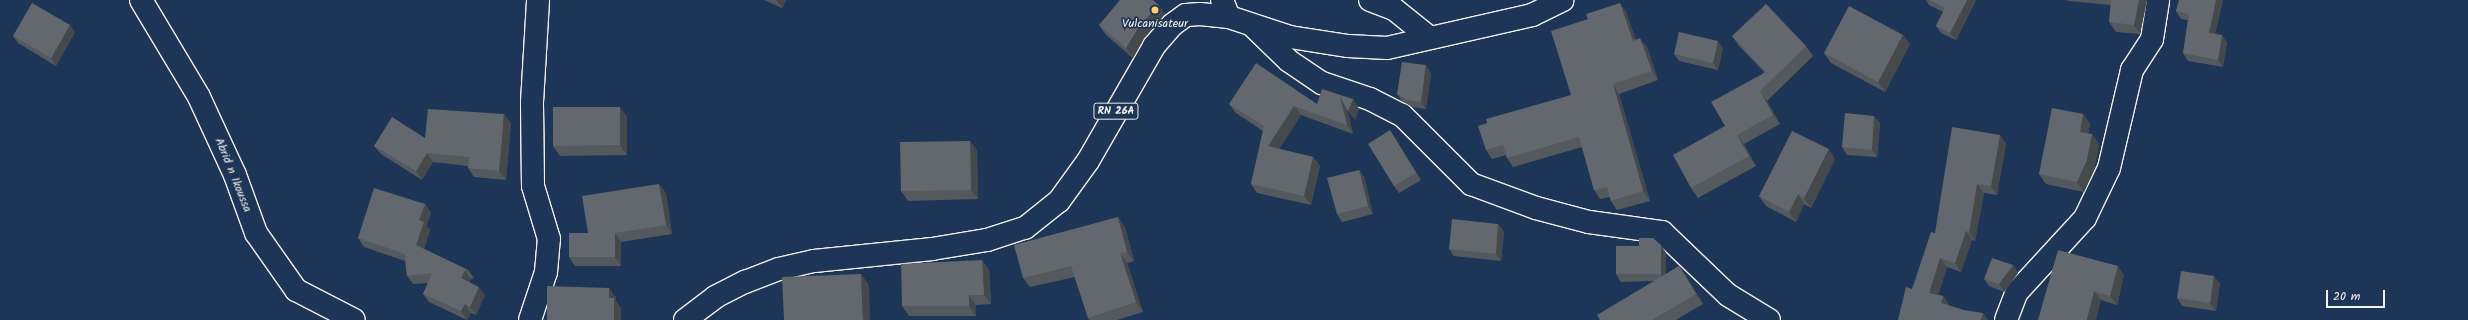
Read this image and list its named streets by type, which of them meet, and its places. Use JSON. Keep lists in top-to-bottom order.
{
  "streets": {
    "street": ["RN 26A", "Abrid n Ikoussa"]
  },
  "places": ["Vulcanisateur"],
  "scale_bar": "20 m"
}
